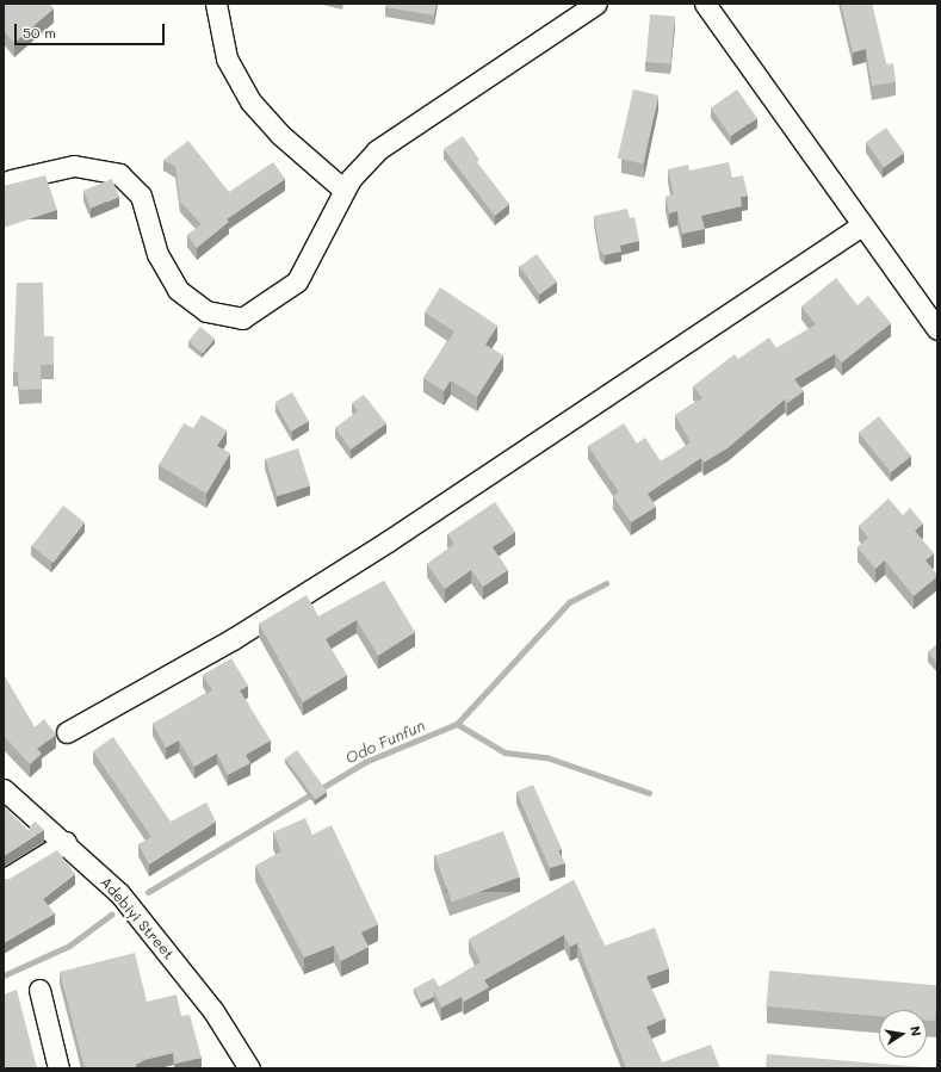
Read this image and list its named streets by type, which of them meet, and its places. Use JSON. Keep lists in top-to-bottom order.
{
  "streets": {
    "street": ["Adebiyi Street"]
  },
  "water": ["Odo Funfun"],
  "scale_bar": "50 m",
  "north": "right"
}
